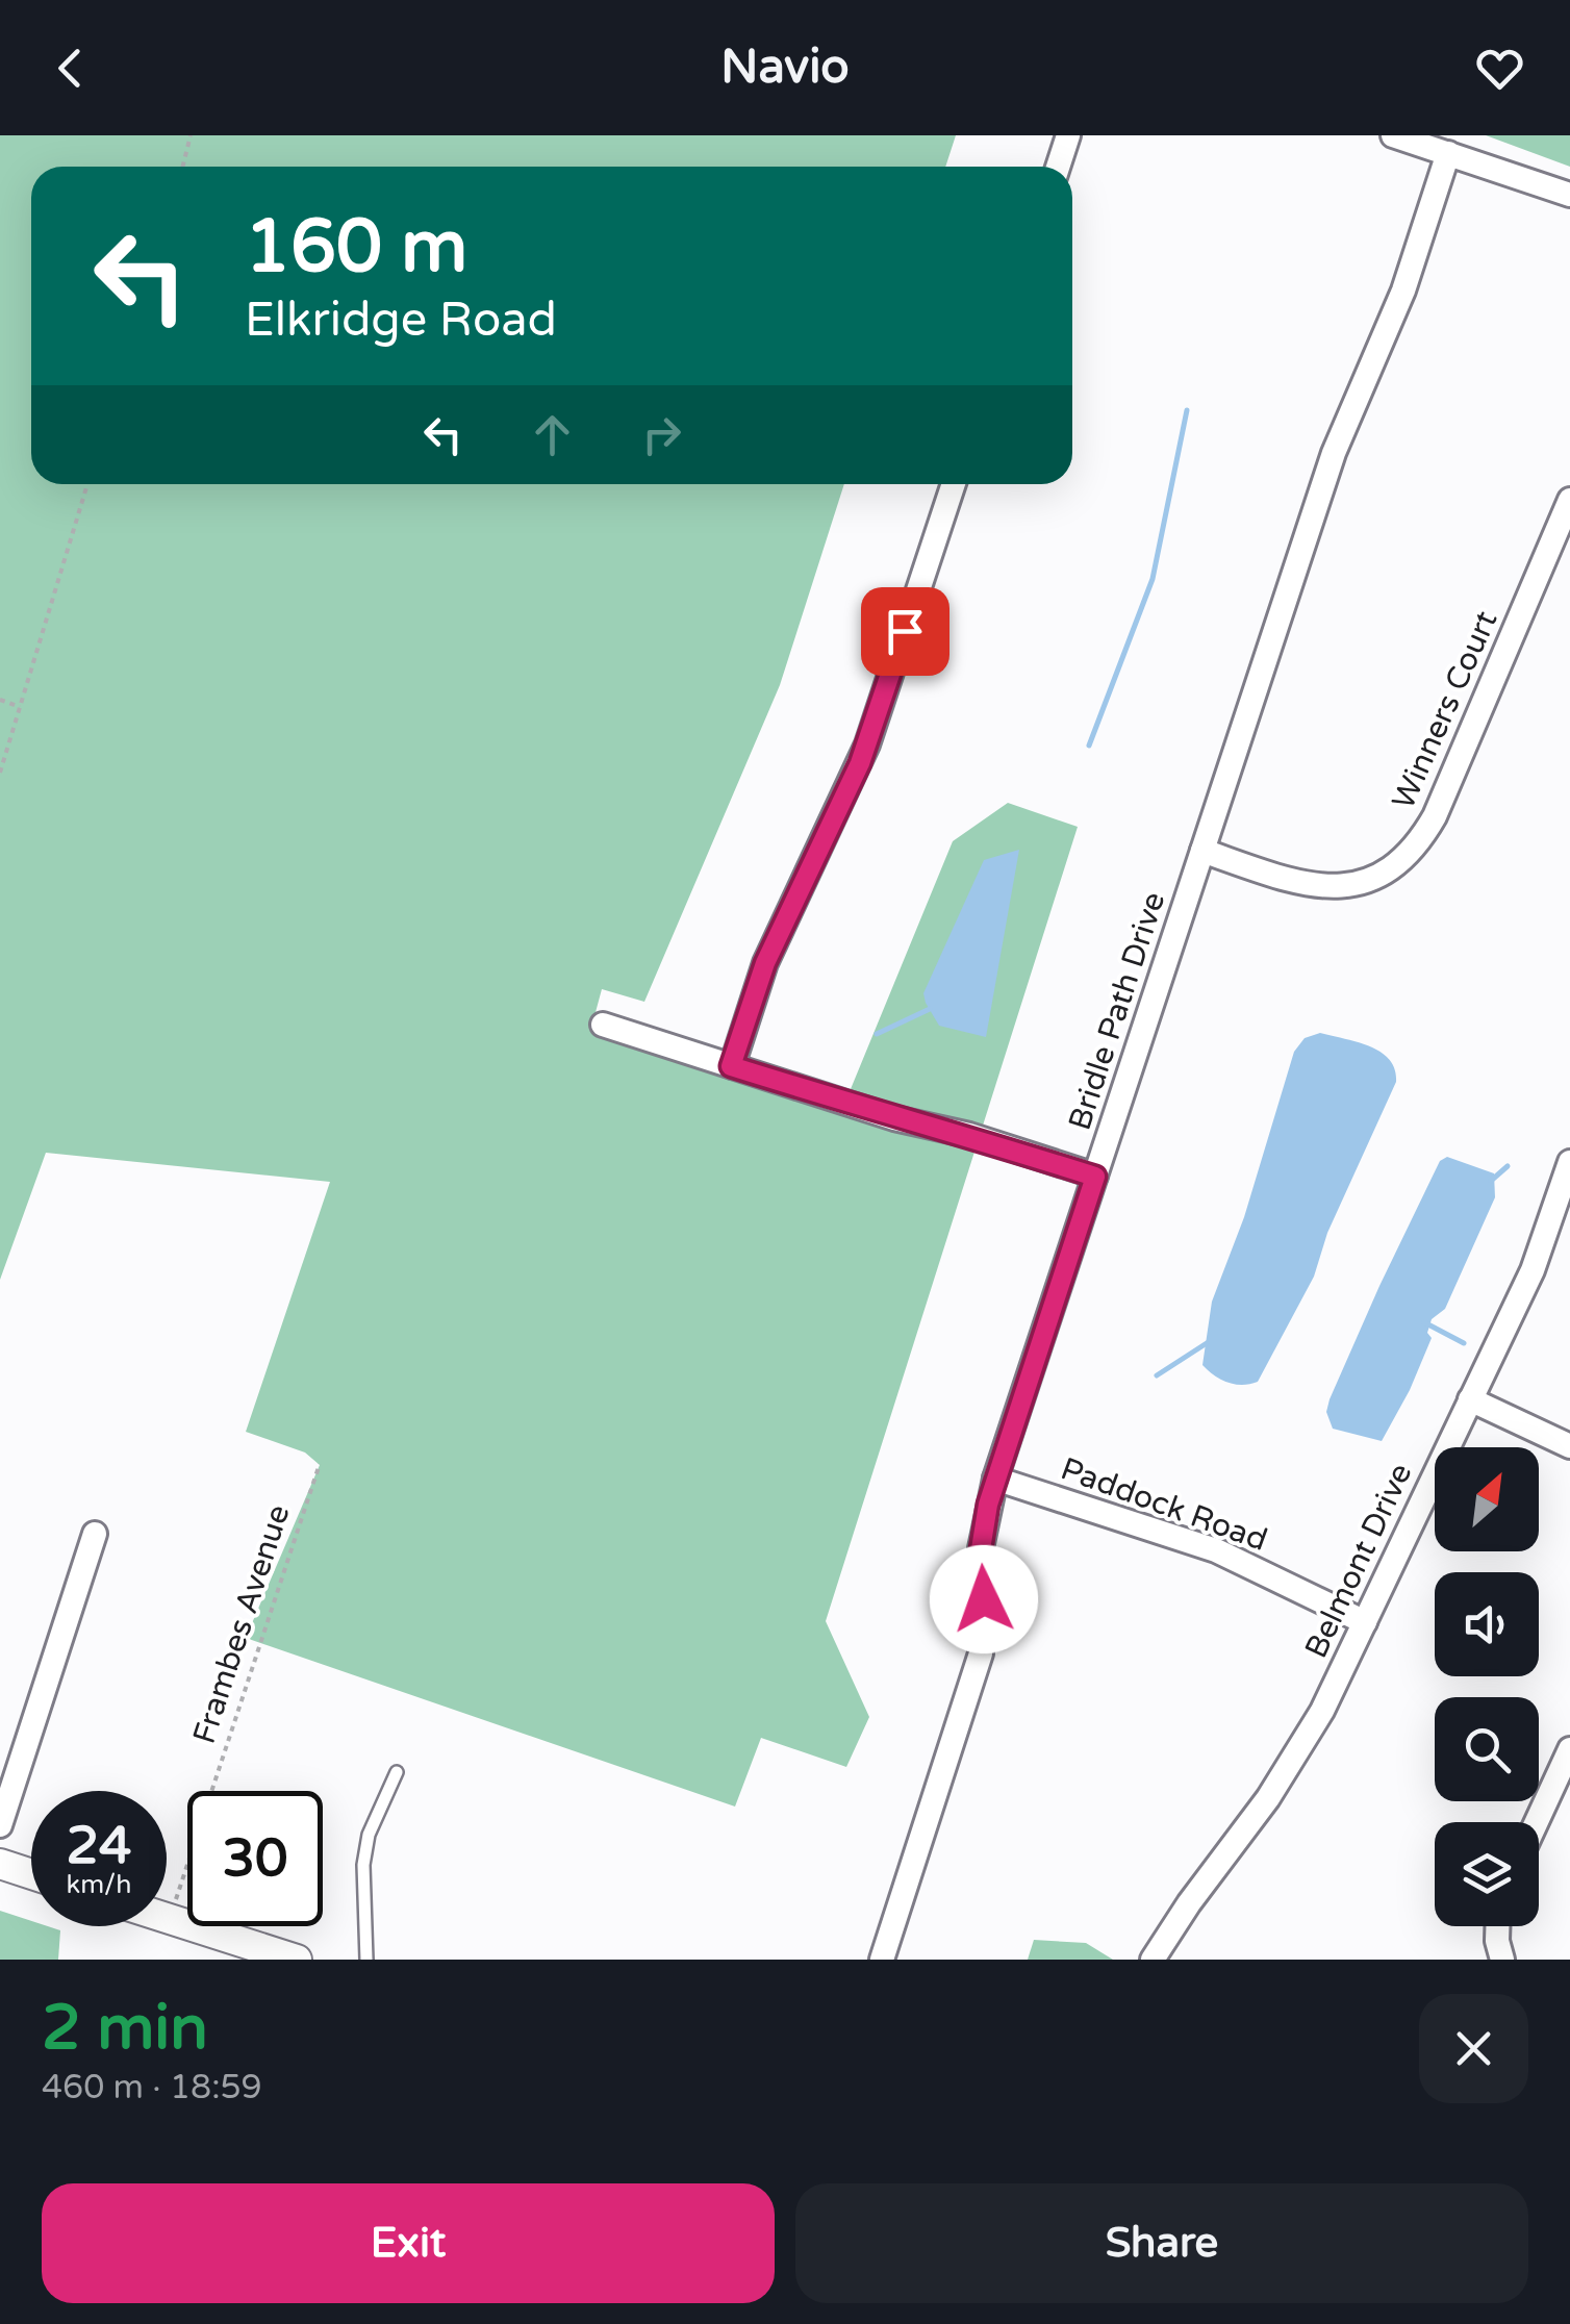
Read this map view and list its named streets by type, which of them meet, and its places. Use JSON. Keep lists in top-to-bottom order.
{
  "streets": {
    "street": [
      "Winners Court",
      "Bridle Path Drive",
      "Paddock Road",
      "Belmont Drive"
    ],
    "path": ["Frambes Avenue"]
  },
  "crossings": [
    ["Winners Court", "Bridle Path Drive"],
    ["Bridle Path Drive", "Paddock Road"],
    ["Paddock Road", "Belmont Drive"]
  ],
  "north": "top right",
  "page": {
    "header": "Navio",
    "turn": ["160 m", "Elkridge Road"],
    "speed": "24 km/h",
    "limit": "30",
    "heading": ["2 min", "460 m · 18:59"],
    "buttons": ["Exit", "Share"]
  }
}
